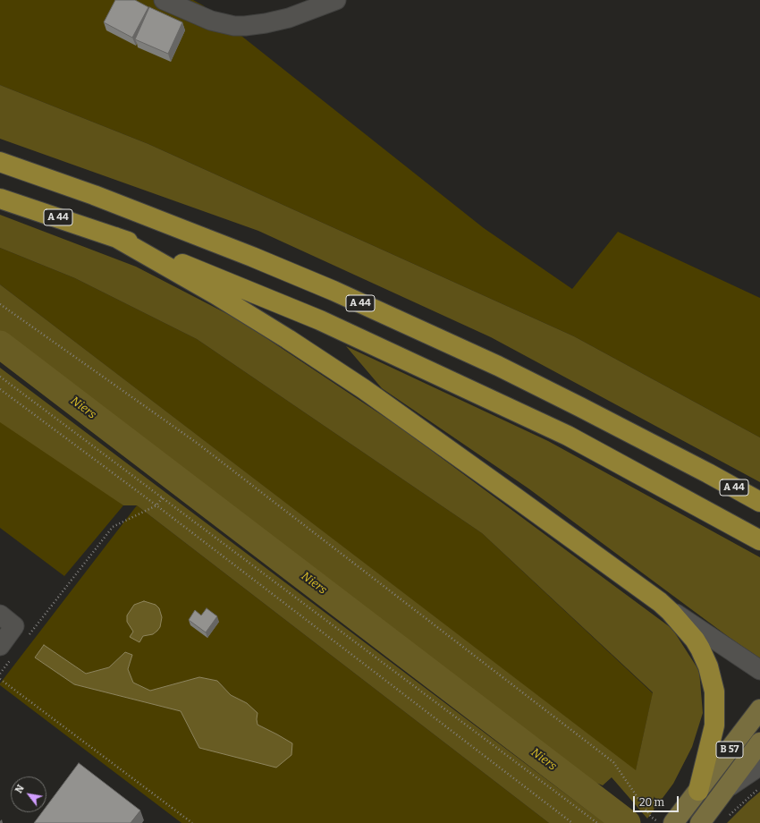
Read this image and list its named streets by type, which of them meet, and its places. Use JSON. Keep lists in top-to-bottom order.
{
  "streets": {
    "highway": ["A 44"],
    "main road": ["B 57"]
  },
  "water": ["Niers"],
  "scale_bar": "20 m",
  "north": "top left"
}
